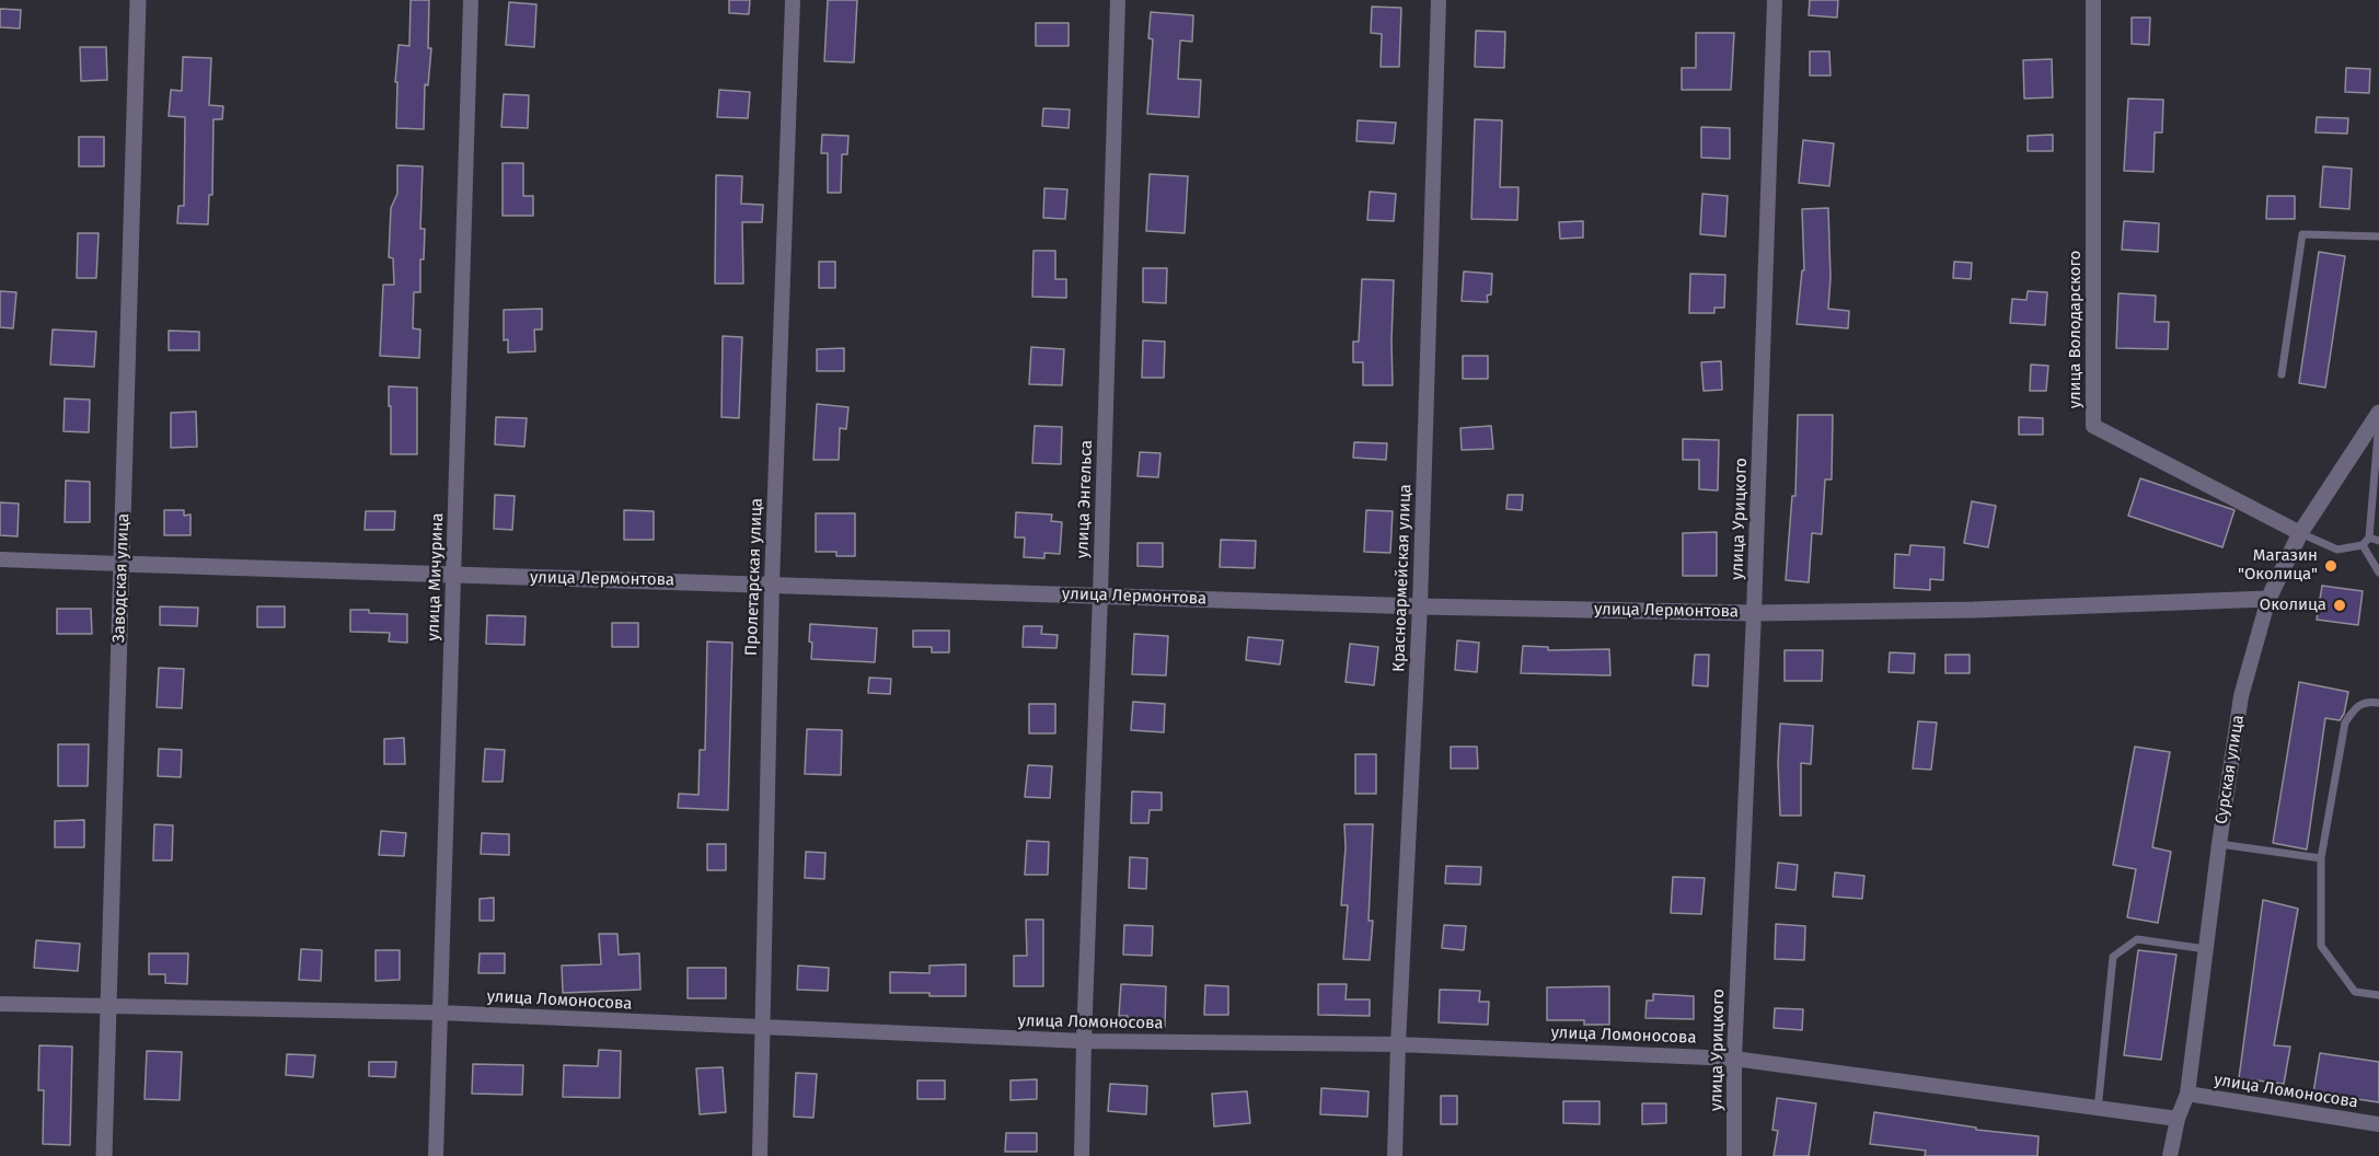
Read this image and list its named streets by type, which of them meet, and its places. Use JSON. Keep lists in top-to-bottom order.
{
  "streets": {
    "street": [
      "улица Володарского",
      "улица Энгельса",
      "улица Урицкого",
      "улица Мичурина",
      "Пролетарская улица",
      "Заводская улица",
      "Красноармейская улица",
      "улица Лермонтова",
      "Сурская улица",
      "улица Ломоносова"
    ]
  },
  "crossings": [
    ["улица Володарского", "Сурская улица"],
    ["улица Энгельса", "улица Лермонтова"],
    ["улица Энгельса", "улица Ломоносова"],
    ["улица Урицкого", "улица Лермонтова"],
    ["улица Урицкого", "улица Ломоносова"],
    ["улица Мичурина", "улица Лермонтова"],
    ["улица Мичурина", "улица Ломоносова"],
    ["Пролетарская улица", "улица Лермонтова"],
    ["Пролетарская улица", "улица Ломоносова"],
    ["Заводская улица", "улица Лермонтова"],
    ["Заводская улица", "улица Ломоносова"],
    ["Красноармейская улица", "улица Лермонтова"],
    ["Красноармейская улица", "улица Ломоносова"],
    ["улица Лермонтова", "Сурская улица"],
    ["Сурская улица", "улица Ломоносова"]
  ],
  "places": ["Магазин \"Околица\"", "Околица"]
}
